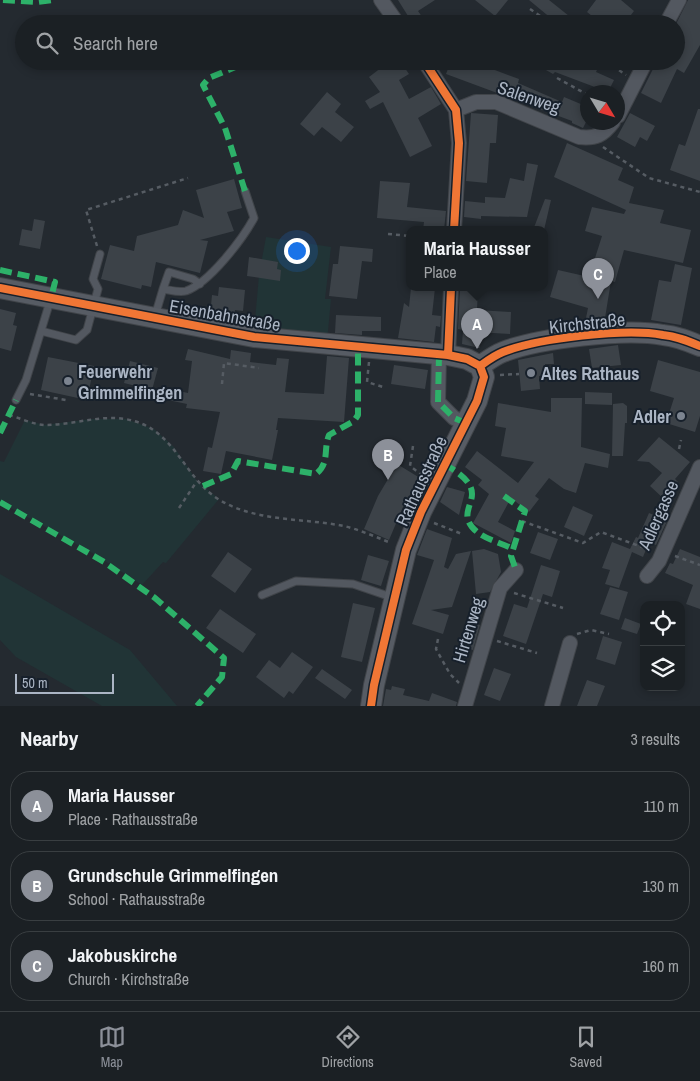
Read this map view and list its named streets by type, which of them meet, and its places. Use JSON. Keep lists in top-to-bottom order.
{
  "streets": {
    "street": [
      "Salenweg",
      "Eisenbahnstraße",
      "Kirchstraße",
      "Rathausstraße",
      "Adlergasse",
      "Hirtenweg"
    ]
  },
  "crossings": [
    ["Kirchstraße", "Rathausstraße"]
  ],
  "places": ["Altes Rathaus", "Feuerwehr Grimmelfingen", "Adler"],
  "scale_bar": "50 m",
  "north": "bottom right",
  "page": {
    "search": "Search here",
    "popup": ["Maria Hausser", "Place"],
    "pins": ["C", "A", "B"],
    "scale": "50 m",
    "heading": ["Nearby", "3 results"],
    "list": [
      {
        "mark": "A",
        "name": "Maria Hausser",
        "note": "Place · Rathausstraße",
        "value": "110 m"
      },
      {
        "mark": "B",
        "name": "Grundschule Grimmelfingen",
        "note": "School · Rathausstraße",
        "value": "130 m"
      },
      {
        "mark": "C",
        "name": "Jakobuskirche",
        "note": "Church · Kirchstraße",
        "value": "160 m"
      }
    ],
    "nav": ["Map", "Directions", "Saved"]
  }
}
